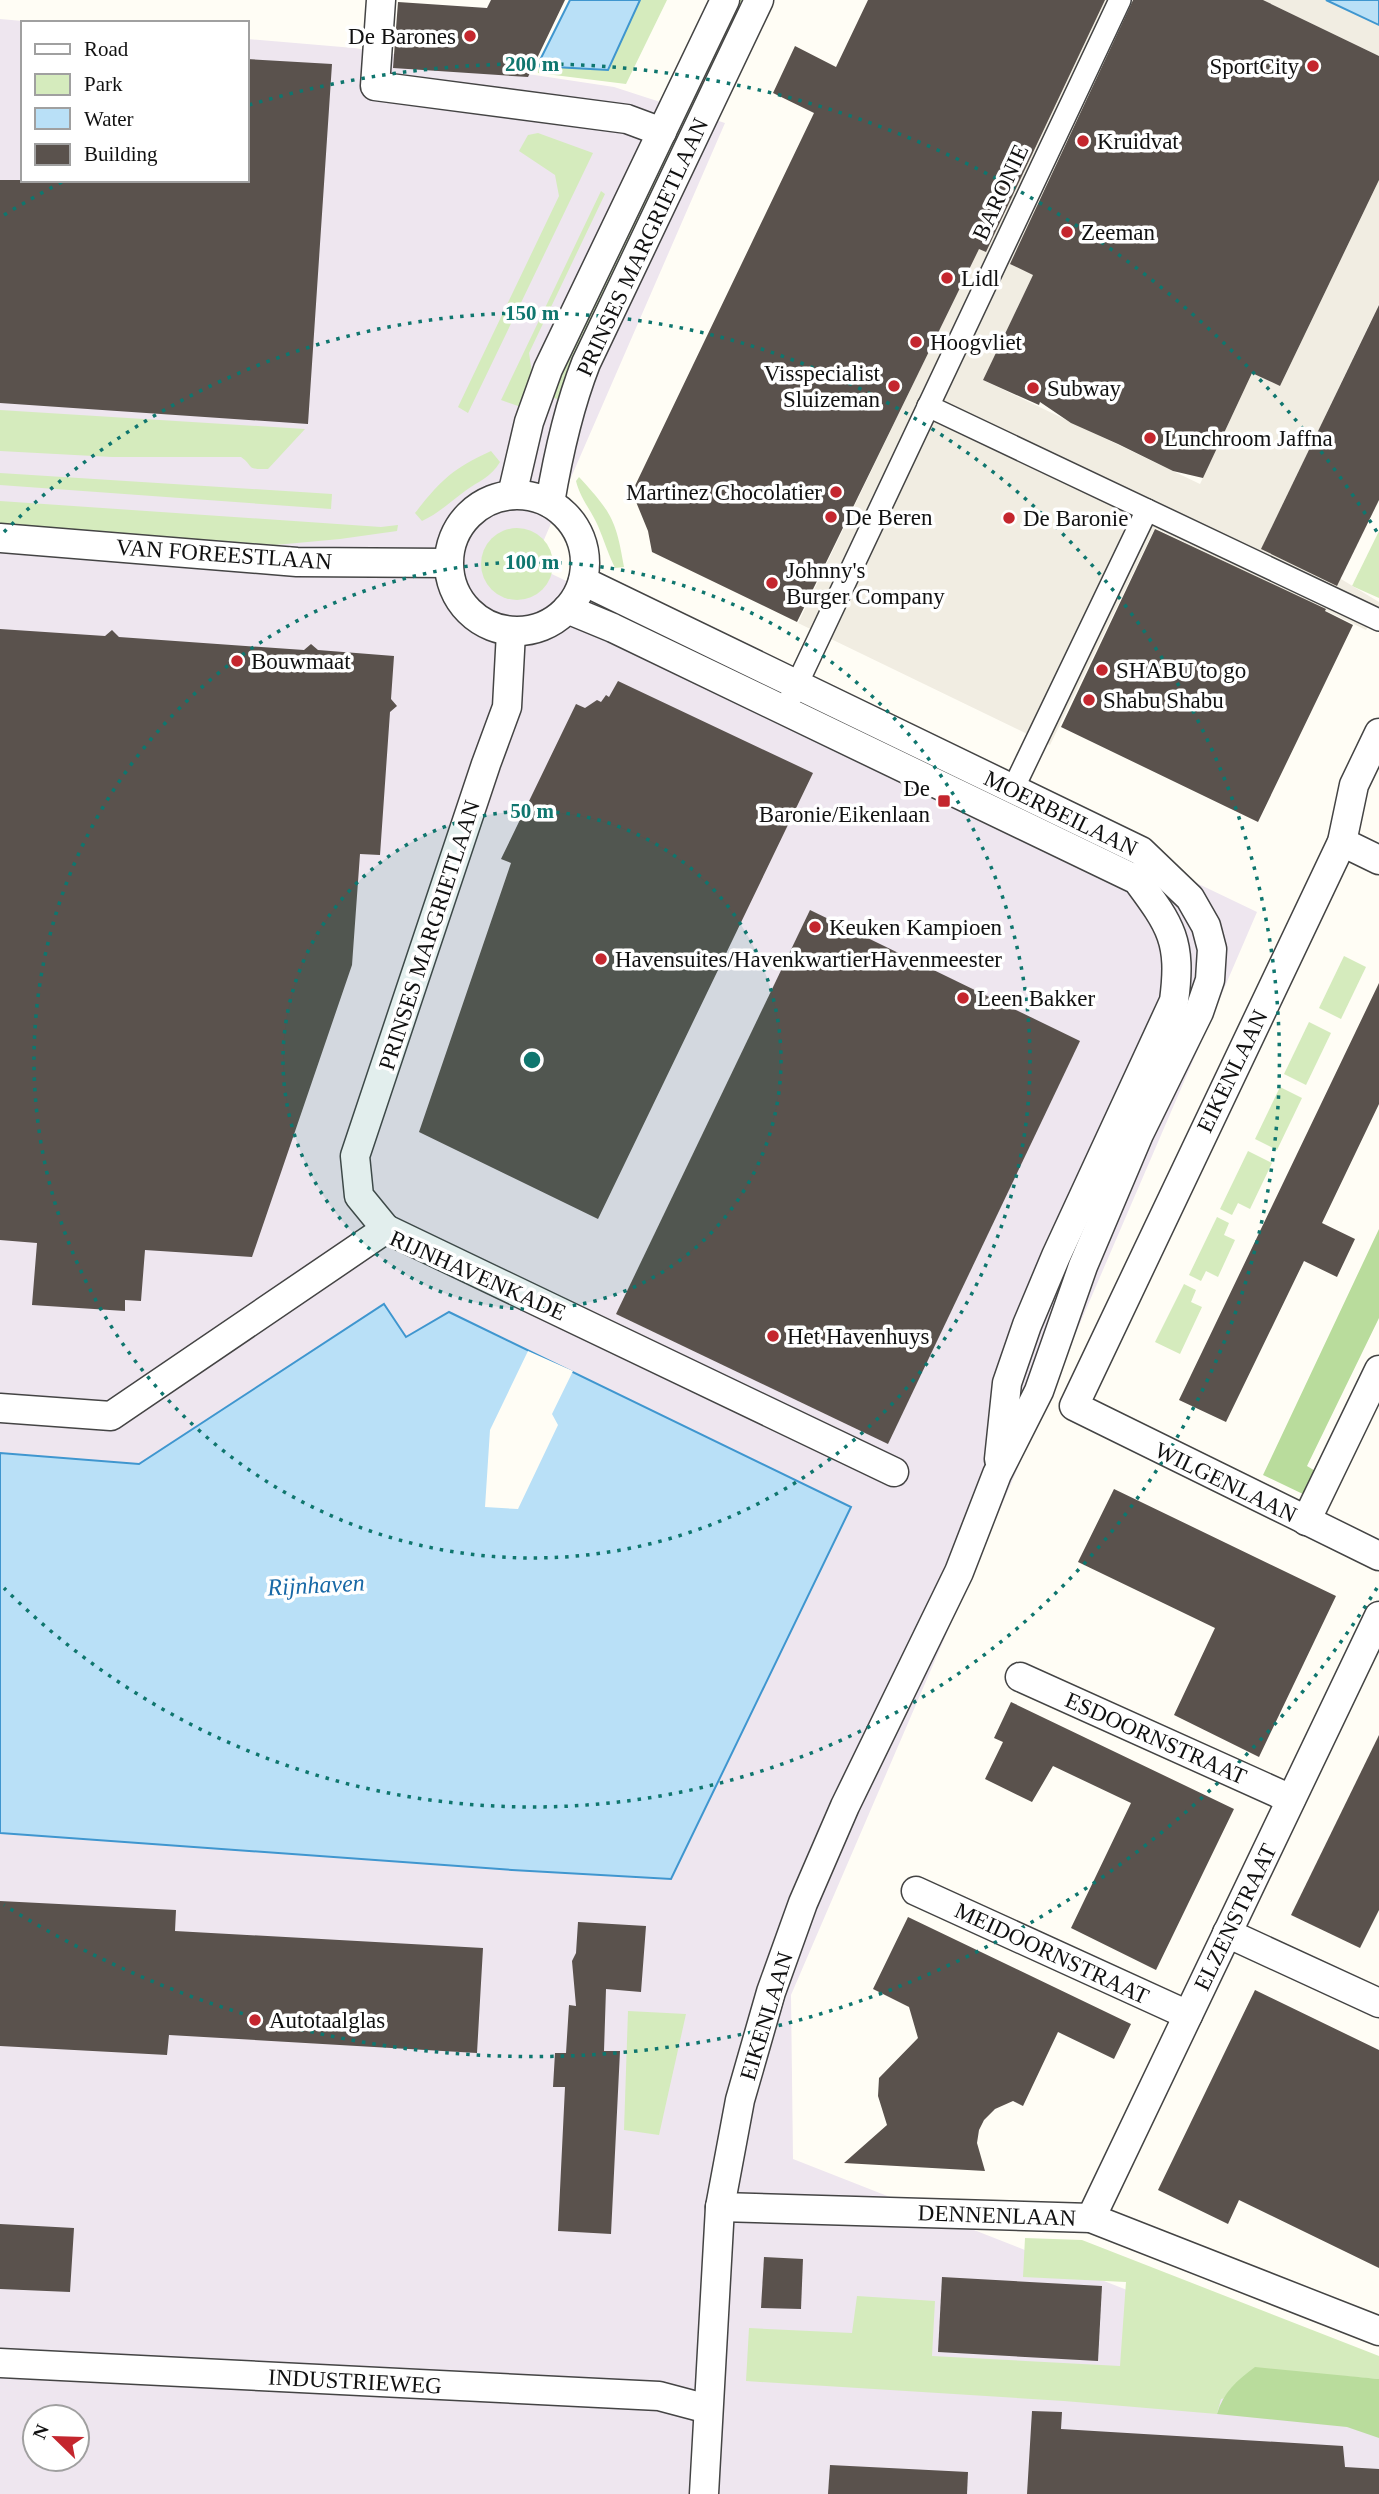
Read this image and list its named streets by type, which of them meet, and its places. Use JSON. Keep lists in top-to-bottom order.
{
  "streets": {
    "street": [
      "BARONIE",
      "PRINSES MARGRIETLAAN",
      "VAN FOREESTLAAN",
      "MOERBEILAAN",
      "EIKENLAAN",
      "RIJNHAVENKADE",
      "WILGENLAAN",
      "ESDOORNSTRAAT",
      "ELZENSTRAAT",
      "MEIDOORNSTRAAT",
      "DENNENLAAN",
      "INDUSTRIEWEG"
    ]
  },
  "crossings": [
    ["BARONIE", "MOERBEILAAN"],
    ["PRINSES MARGRIETLAAN", "VAN FOREESTLAAN"],
    ["PRINSES MARGRIETLAAN", "MOERBEILAAN"],
    ["PRINSES MARGRIETLAAN", "RIJNHAVENKADE"],
    ["VAN FOREESTLAAN", "MOERBEILAAN"],
    ["MOERBEILAAN", "EIKENLAAN"],
    ["EIKENLAAN", "WILGENLAAN"],
    ["EIKENLAAN", "DENNENLAAN"],
    ["EIKENLAAN", "INDUSTRIEWEG"],
    ["ESDOORNSTRAAT", "ELZENSTRAAT"],
    ["ELZENSTRAAT", "MEIDOORNSTRAAT"],
    ["ELZENSTRAAT", "DENNENLAAN"]
  ],
  "water": ["Rijnhaven"],
  "places": {
    "other": [
      "De Barones",
      "SportCity",
      "Kruidvat",
      "Zeeman",
      "Lidl",
      "Hoogvliet",
      "Visspecialist Sluizeman",
      "Subway",
      "Lunchroom Jaffna",
      "Martinez Chocolatier",
      "De Beren",
      "De Baronie",
      "Johnny's Burger Company",
      "Bouwmaat",
      "SHABU to go",
      "Shabu Shabu",
      "Keuken Kampioen",
      "Havensuites/HavenkwartierHavenmeester",
      "Leen Bakker",
      "Het Havenhuys",
      "Autotaalglas"
    ],
    "transit": ["De Baronie/Eikenlaan"]
  },
  "legend": [
    "Road",
    "Park",
    "Water",
    "Building"
  ],
  "north": "top left",
  "rings": [
    "200 m",
    "150 m",
    "100 m",
    "50 m"
  ]
}
